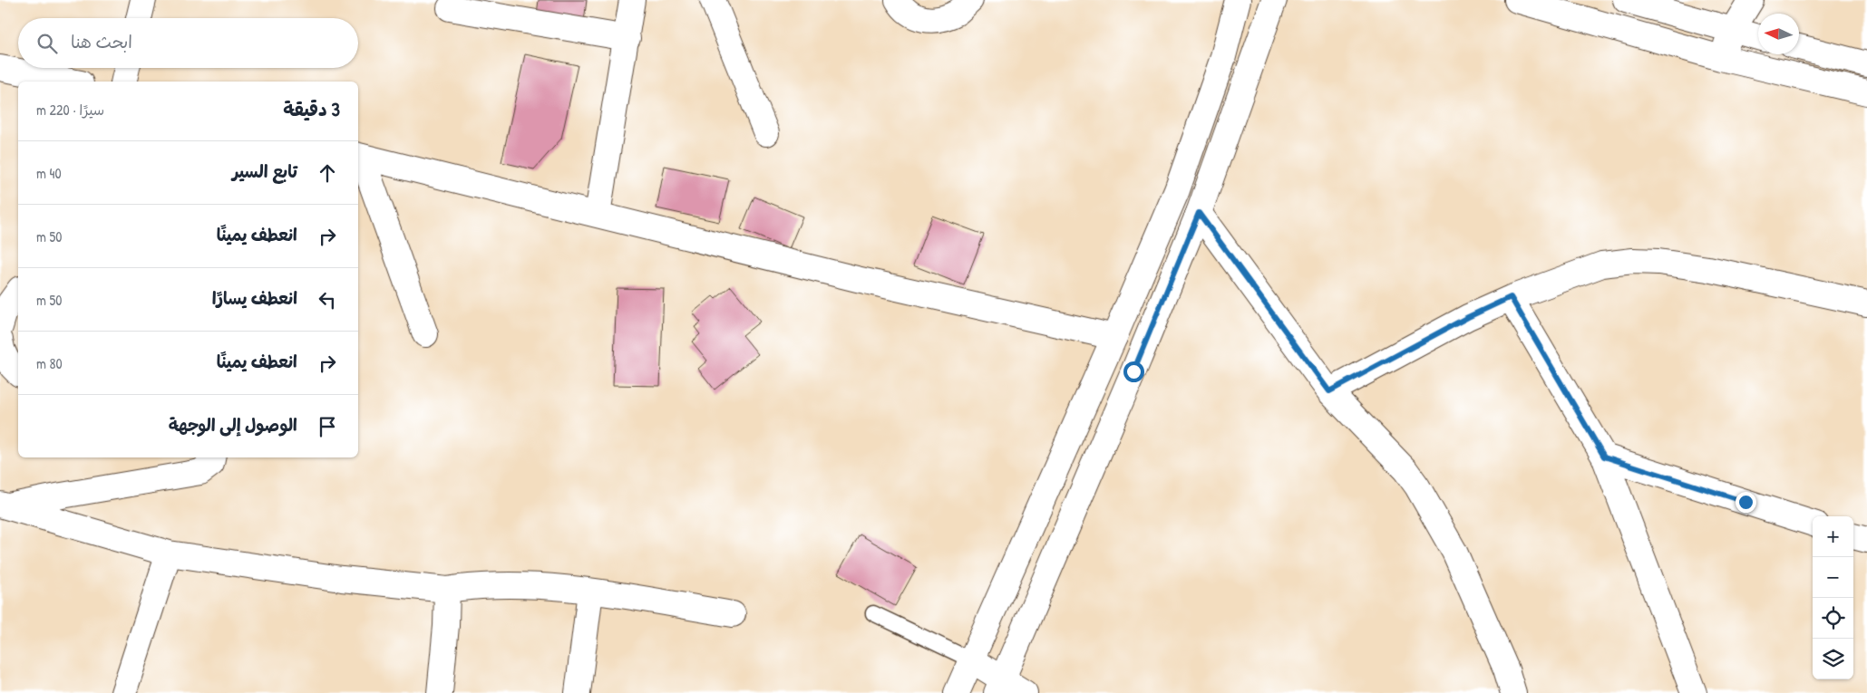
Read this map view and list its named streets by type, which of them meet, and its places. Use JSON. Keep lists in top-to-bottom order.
{
  "north": "left",
  "page": {
    "search": "ابحث هنا",
    "heading": ["3 دقيقة", "سيرًا · 220 m"],
    "list": [
      ["تابع السير", "40 m"],
      ["انعطف يمينًا", "50 m"],
      ["انعطف يسارًا", "50 m"],
      ["انعطف يمينًا", "80 m"],
      "الوصول إلى الوجهة"
    ],
    "map_buttons": ["+", "−"]
  }
}
